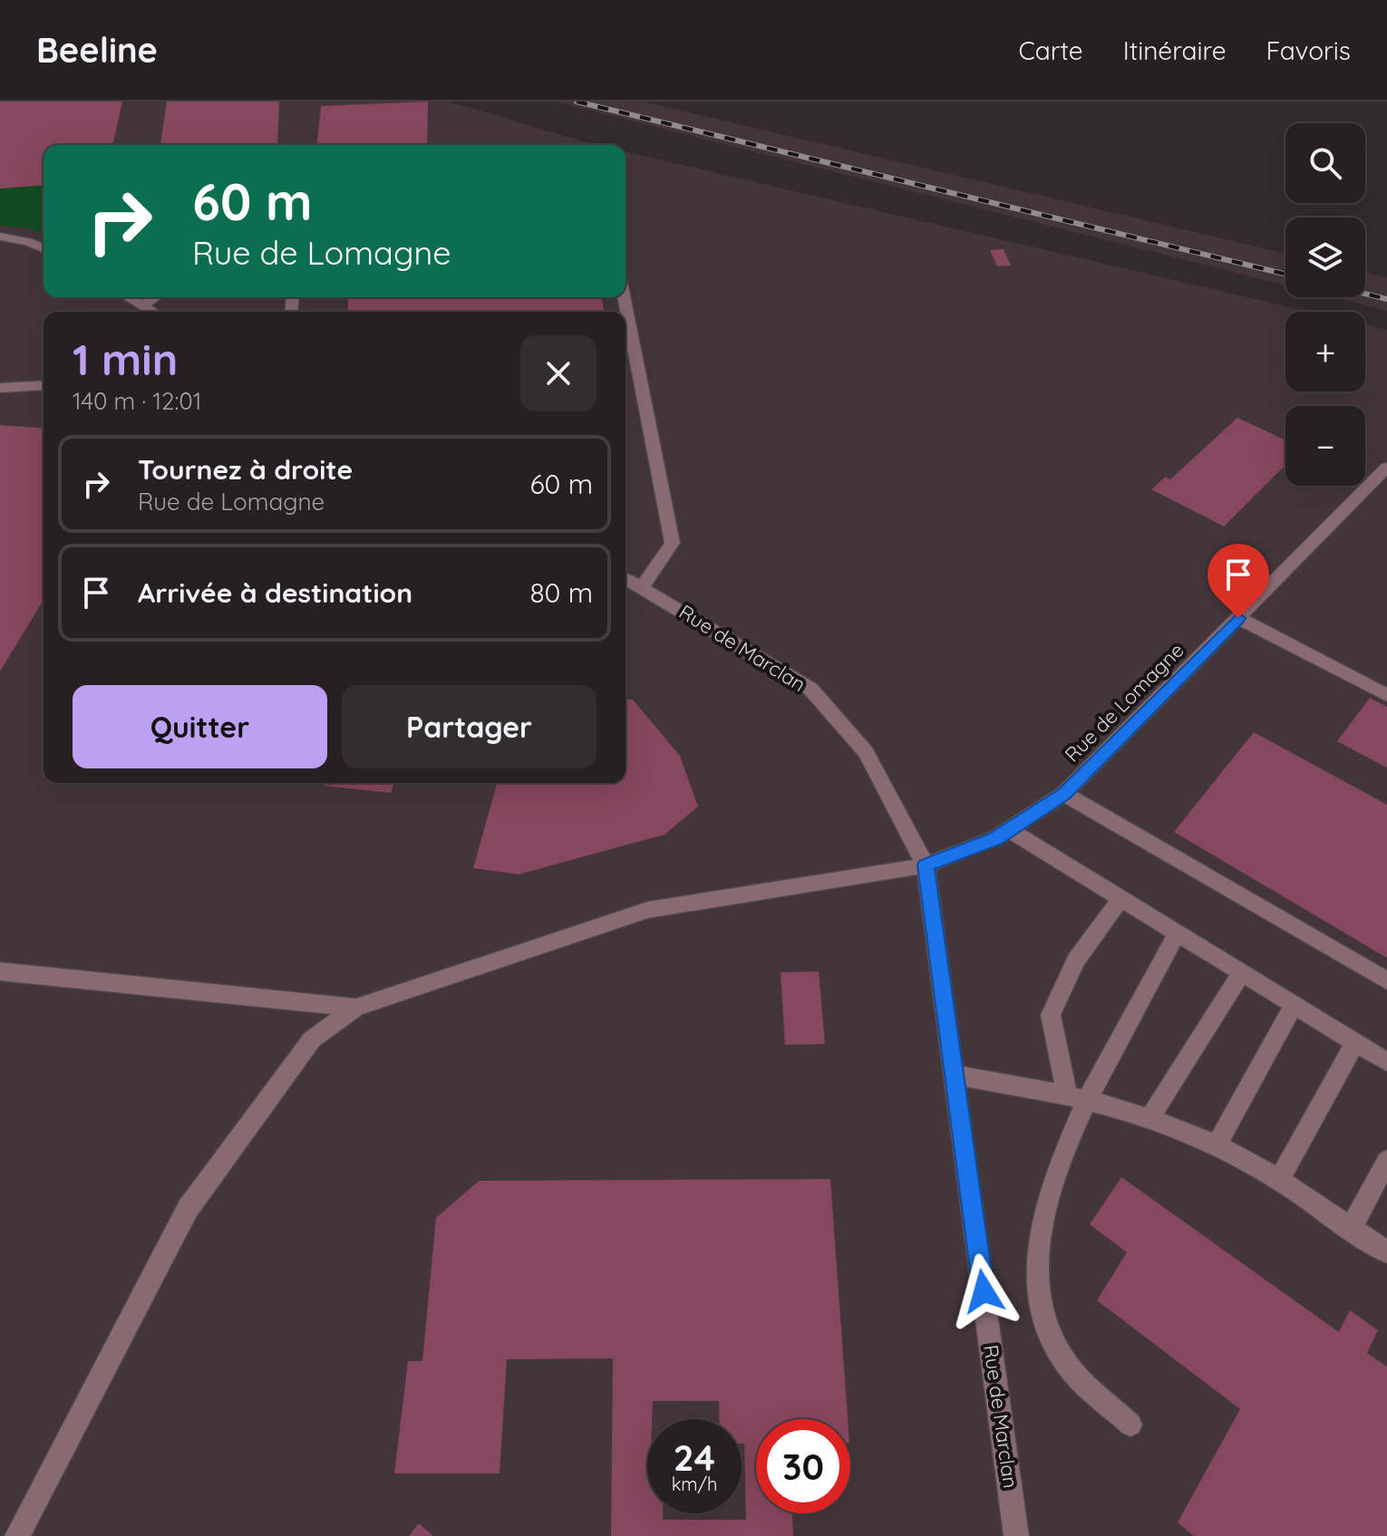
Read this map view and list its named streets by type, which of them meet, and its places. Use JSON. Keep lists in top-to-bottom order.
{
  "streets": {
    "street": ["Rue de Marclan", "Rue de Lomagne"]
  },
  "crossings": [
    ["Rue de Marclan", "Rue de Lomagne"]
  ],
  "page": {
    "header": "Beeline",
    "nav": ["Carte", "Itinéraire", "Favoris"],
    "map_buttons": ["+", "−"],
    "turn": ["60 m", "Rue de Lomagne"],
    "heading": ["1 min", "140 m · 12:01"],
    "list": [
      {
        "name": "Tournez à droite",
        "note": "Rue de Lomagne",
        "value": "60 m"
      },
      {
        "name": "Arrivée à destination",
        "value": "80 m"
      }
    ],
    "buttons": ["Quitter", "Partager"],
    "speed": "24 km/h",
    "limit": "30"
  }
}
